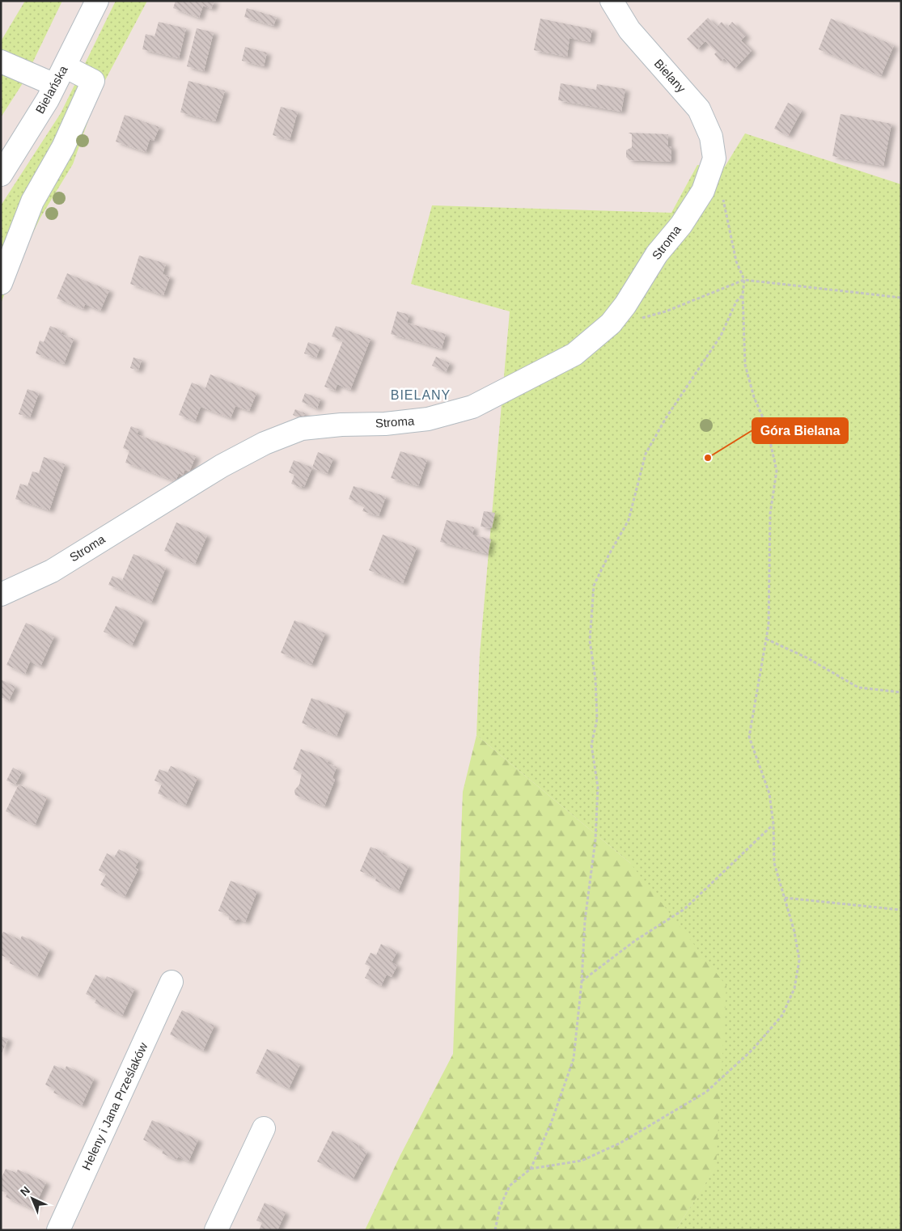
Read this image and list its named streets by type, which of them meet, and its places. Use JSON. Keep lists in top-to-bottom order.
{
  "streets": {
    "street": [
      "Bielany",
      "Bielańska",
      "Stroma",
      "Heleny i Jana Prześlaków"
    ]
  },
  "crossings": [
    ["Bielany", "Stroma"]
  ],
  "districts": ["BIELANY"],
  "places": ["Góra Bielana"],
  "north": "top left"
}
